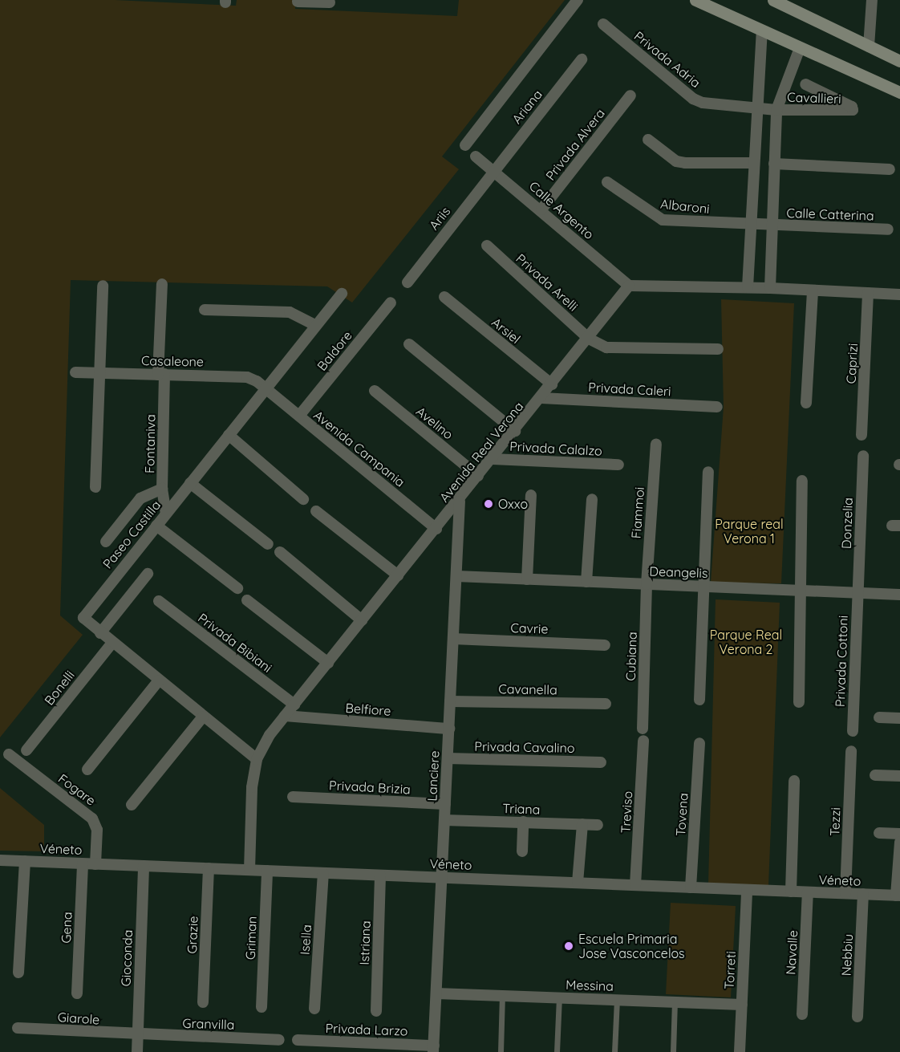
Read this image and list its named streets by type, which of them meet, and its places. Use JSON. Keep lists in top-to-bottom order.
{
  "streets": {
    "street": [
      "Privada Adria",
      "Cavallieri",
      "Ariana",
      "Privada Alvera",
      "Albaroni",
      "Calle Argento",
      "Calle Catterina",
      "Ariis",
      "Privada Arelli",
      "Arsiel",
      "Baldore",
      "Casaleone",
      "Caprizi",
      "Privada Caleri",
      "Avelino",
      "Fontaniva",
      "Avenida Campania",
      "Privada Calalzo",
      "Avenida Real Verona",
      "Fiammoi",
      "Donzelia",
      "Paseo Castilla",
      "Deangelis",
      "Cavrie",
      "Privada Bibiani",
      "Cubiana",
      "Privada Cottoni",
      "Bonelli",
      "Cavanella",
      "Belfiore",
      "Privada Cavalino",
      "Lanciere",
      "Privada Brizia",
      "Fogare",
      "Triana",
      "Treviso",
      "Tovena",
      "Tezzi",
      "Véneto",
      "Gena",
      "Grazie",
      "Griman",
      "Isella",
      "Istriana",
      "Navalle",
      "Nebbiu",
      "Gioconda",
      "Torreti",
      "Messina",
      "Giarole",
      "Granvilla",
      "Privada Larzo"
    ]
  },
  "crossings": [
    ["Privada Adria", "Cavallieri"],
    ["Ariana", "Calle Argento"],
    ["Ariana", "Ariis"],
    ["Privada Alvera", "Calle Argento"],
    ["Albaroni", "Calle Catterina"],
    ["Calle Argento", "Ariis"],
    ["Calle Argento", "Avenida Real Verona"],
    ["Privada Arelli", "Avenida Real Verona"],
    ["Arsiel", "Avenida Real Verona"],
    ["Baldore", "Avenida Campania"],
    ["Casaleone", "Fontaniva"],
    ["Casaleone", "Avenida Campania"],
    ["Casaleone", "Paseo Castilla"],
    ["Privada Caleri", "Avenida Real Verona"],
    ["Avelino", "Avenida Real Verona"],
    ["Fontaniva", "Paseo Castilla"],
    ["Avenida Campania", "Avenida Real Verona"],
    ["Avenida Campania", "Paseo Castilla"],
    ["Privada Calalzo", "Avenida Real Verona"],
    ["Avenida Real Verona", "Paseo Castilla"],
    ["Avenida Real Verona", "Privada Bibiani"],
    ["Avenida Real Verona", "Belfiore"],
    ["Avenida Real Verona", "Lanciere"],
    ["Avenida Real Verona", "Véneto"],
    ["Fiammoi", "Deangelis"],
    ["Fiammoi", "Cubiana"],
    ["Donzelia", "Deangelis"],
    ["Donzelia", "Privada Cottoni"],
    ["Paseo Castilla", "Bonelli"],
    ["Deangelis", "Cubiana"],
    ["Deangelis", "Privada Cottoni"],
    ["Deangelis", "Lanciere"],
    ["Cavrie", "Lanciere"],
    ["Cavanella", "Lanciere"],
    ["Belfiore", "Lanciere"],
    ["Privada Cavalino", "Lanciere"],
    ["Lanciere", "Privada Brizia"],
    ["Lanciere", "Triana"],
    ["Lanciere", "Véneto"],
    ["Lanciere", "Messina"],
    ["Lanciere", "Privada Larzo"],
    ["Fogare", "Véneto"],
    ["Treviso", "Véneto"],
    ["Tovena", "Véneto"],
    ["Tezzi", "Véneto"],
    ["Véneto", "Gena"],
    ["Véneto", "Grazie"],
    ["Véneto", "Griman"],
    ["Véneto", "Isella"],
    ["Véneto", "Istriana"],
    ["Véneto", "Navalle"],
    ["Véneto", "Nebbiu"],
    ["Véneto", "Gioconda"],
    ["Véneto", "Torreti"],
    ["Gioconda", "Giarole"],
    ["Gioconda", "Granvilla"],
    ["Torreti", "Messina"],
    ["Giarole", "Granvilla"]
  ],
  "parks": ["Parque real Verona 1", "Parque Real Verona 2"],
  "places": ["Oxxo", "Escuela Primaria Jose Vasconcelos"]
}
